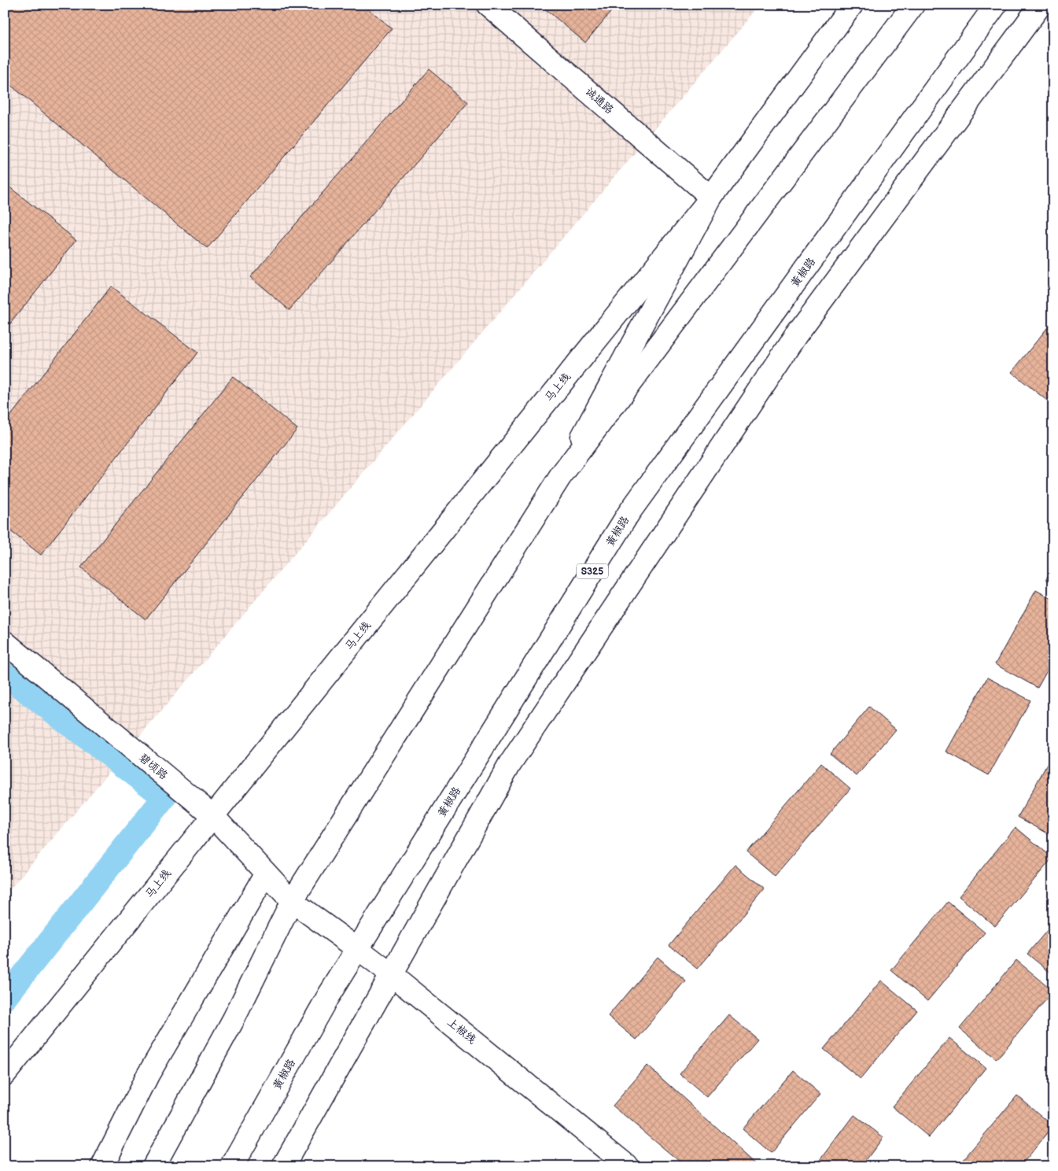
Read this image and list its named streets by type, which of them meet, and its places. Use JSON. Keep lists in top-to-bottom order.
{
  "streets": {
    "main road": [
      "诚通路",
      "黄椒路",
      "马上线",
      "S325",
      "碧顷路",
      "上椒线"
    ]
  },
  "crossings": [
    ["诚通路", "马上线"],
    ["黄椒路", "上椒线"],
    ["马上线", "碧顷路"],
    ["碧顷路", "上椒线"]
  ]
}
